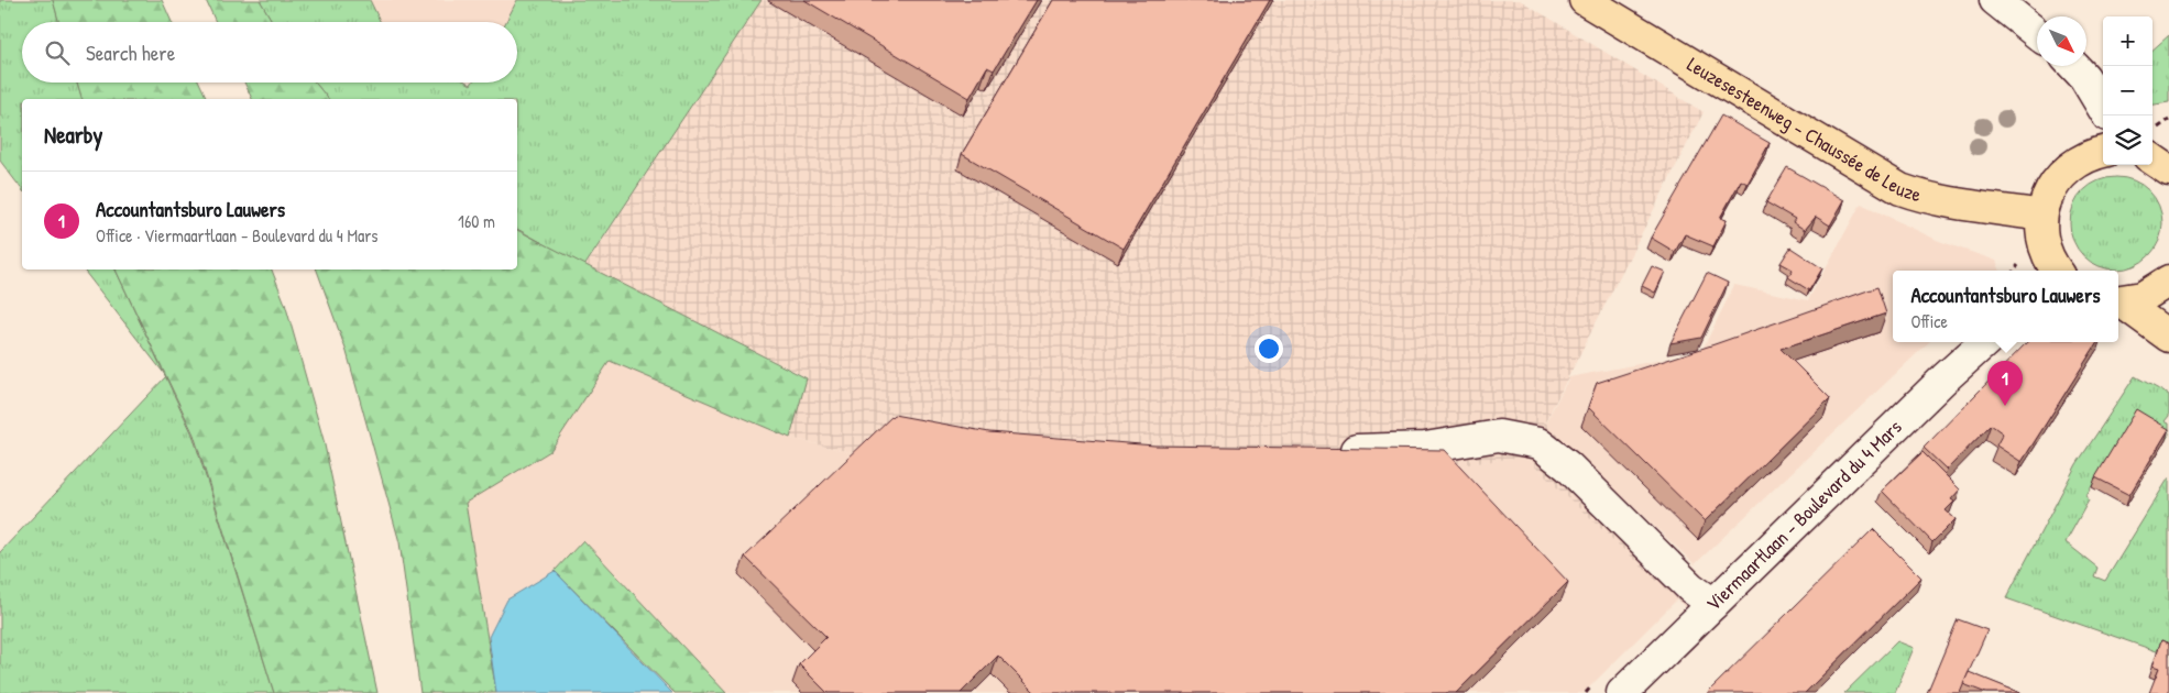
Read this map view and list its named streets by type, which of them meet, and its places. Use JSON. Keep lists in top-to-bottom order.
{
  "streets": {
    "main road": ["Leuzesesteenweg - Chaussée de Leuze"],
    "street": ["Viermaartlaan - Boulevard du 4 Mars"]
  },
  "north": "bottom right",
  "page": {
    "map_buttons": ["+", "−"],
    "search": "Search here",
    "heading": "Nearby",
    "list": [
      {
        "mark": "1",
        "name": "Accountantsburo Lauwers",
        "note": "Office · Viermaartlaan - Boulevard du 4 Mars",
        "value": "160 m"
      }
    ],
    "popup": ["Accountantsburo Lauwers", "Office"],
    "pins": "1"
  }
}
